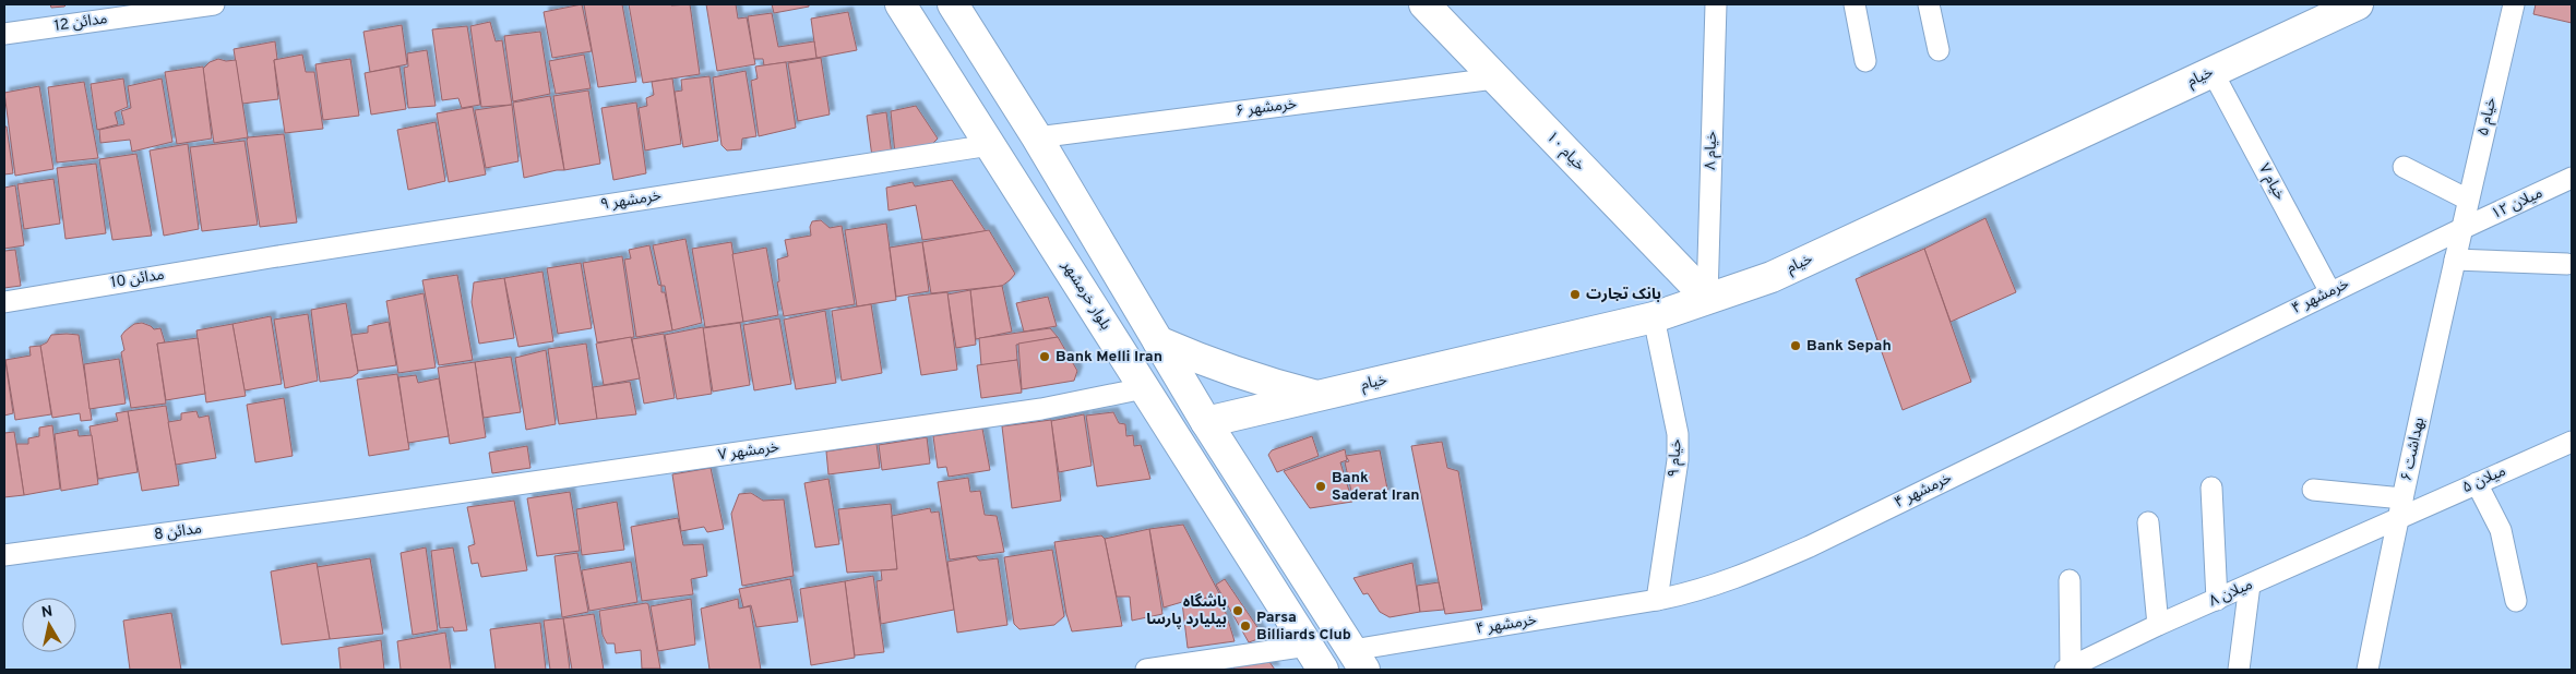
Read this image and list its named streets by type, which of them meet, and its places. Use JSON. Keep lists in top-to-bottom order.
{
  "streets": {
    "main road": ["خیام", "خیام ۱۰", "بلوار خرمشهر"],
    "street": [
      "مدائن 12",
      "خرمشهر ۶",
      "خیام ۵",
      "خیام ۸",
      "خیام ۷",
      "خرمشهر ۹",
      "میلان ۱۲",
      "مدائن 10",
      "خرمشهر ۴",
      "بهداشت ۶",
      "خرمشهر ۷",
      "خیام ۹",
      "میلان ۵",
      "مدائن 8",
      "میلان ۸"
    ]
  },
  "crossings": [
    ["خیام", "خیام ۸"],
    ["خیام", "خیام ۱۰"],
    ["خیام", "خیام ۷"],
    ["خیام", "خیام ۹"],
    ["خرمشهر ۶", "خیام ۱۰"],
    ["خیام ۵", "میلان ۱۲"],
    ["خیام ۵", "خرمشهر ۴"],
    ["خیام ۵", "بهداشت ۶"],
    ["خیام ۸", "خیام ۱۰"],
    ["خیام ۷", "خرمشهر ۴"],
    ["خرمشهر ۹", "مدائن 10"],
    ["خرمشهر ۹", "بلوار خرمشهر"],
    ["میلان ۱۲", "خرمشهر ۴"],
    ["میلان ۱۲", "بهداشت ۶"],
    ["بلوار خرمشهر", "خرمشهر ۷"],
    ["خرمشهر ۴", "بهداشت ۶"],
    ["خرمشهر ۴", "خیام ۹"],
    ["بهداشت ۶", "میلان ۵"],
    ["بهداشت ۶", "میلان ۸"],
    ["خرمشهر ۷", "مدائن 8"],
    ["میلان ۵", "میلان ۸"]
  ],
  "places": [
    "بانک تجارت",
    "Bank Sepah",
    "Bank Melli Iran",
    "Bank Saderat Iran",
    "باشگاه بیلیارد پارسا",
    "Parsa Billiards Club"
  ],
  "north": "top"
}
